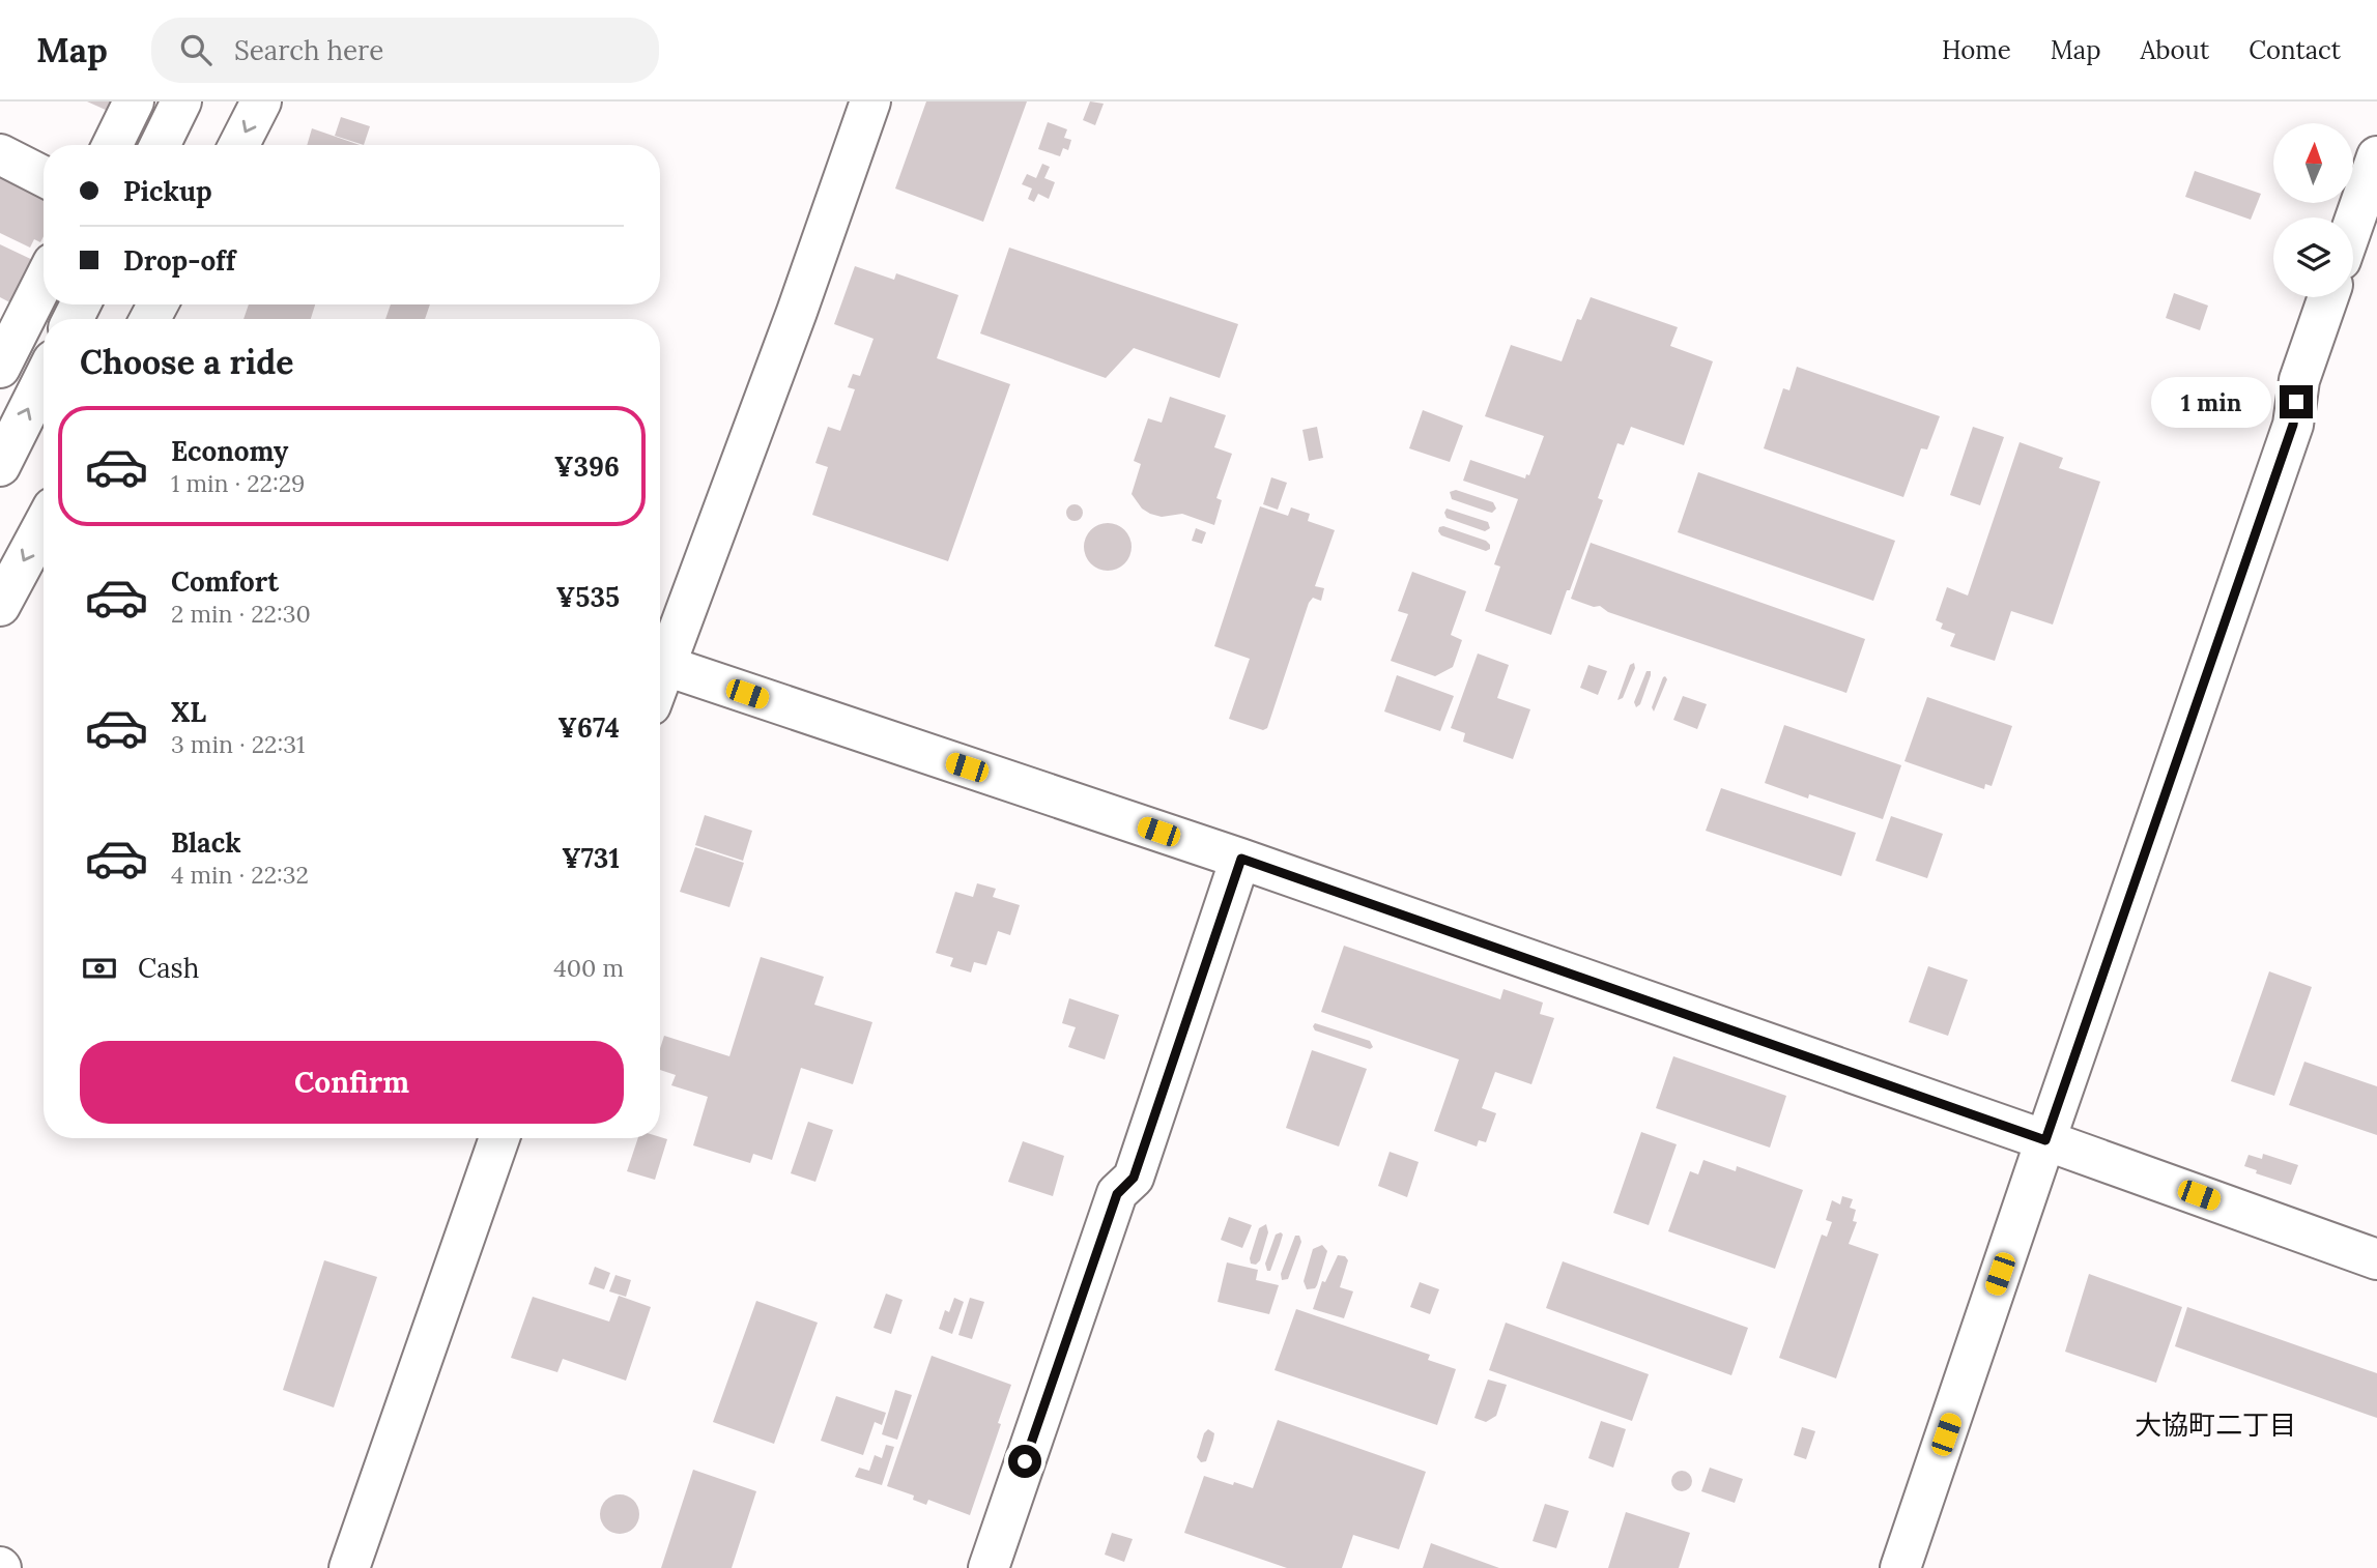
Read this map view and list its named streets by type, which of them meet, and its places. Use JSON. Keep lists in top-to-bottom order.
{
  "districts": ["大協町二丁目"],
  "north": "top",
  "page": {
    "header": "Map",
    "search": "Search here",
    "nav": [
      "Home",
      "Map",
      "About",
      "Contact"
    ],
    "banner": ["Pickup", "Drop-off"],
    "heading": "Choose a ride",
    "bubble": "1 min",
    "list": [
      {
        "name": "Economy",
        "note": "1 min · 22:29",
        "value": "¥396"
      },
      {
        "name": "Comfort",
        "note": "2 min · 22:30",
        "value": "¥535"
      },
      {
        "name": "XL",
        "note": "3 min · 22:31",
        "value": "¥674"
      },
      {
        "name": "Black",
        "note": "4 min · 22:32",
        "value": "¥731"
      }
    ],
    "pay": ["Cash", "400 m"],
    "buttons": "Confirm"
  }
}
